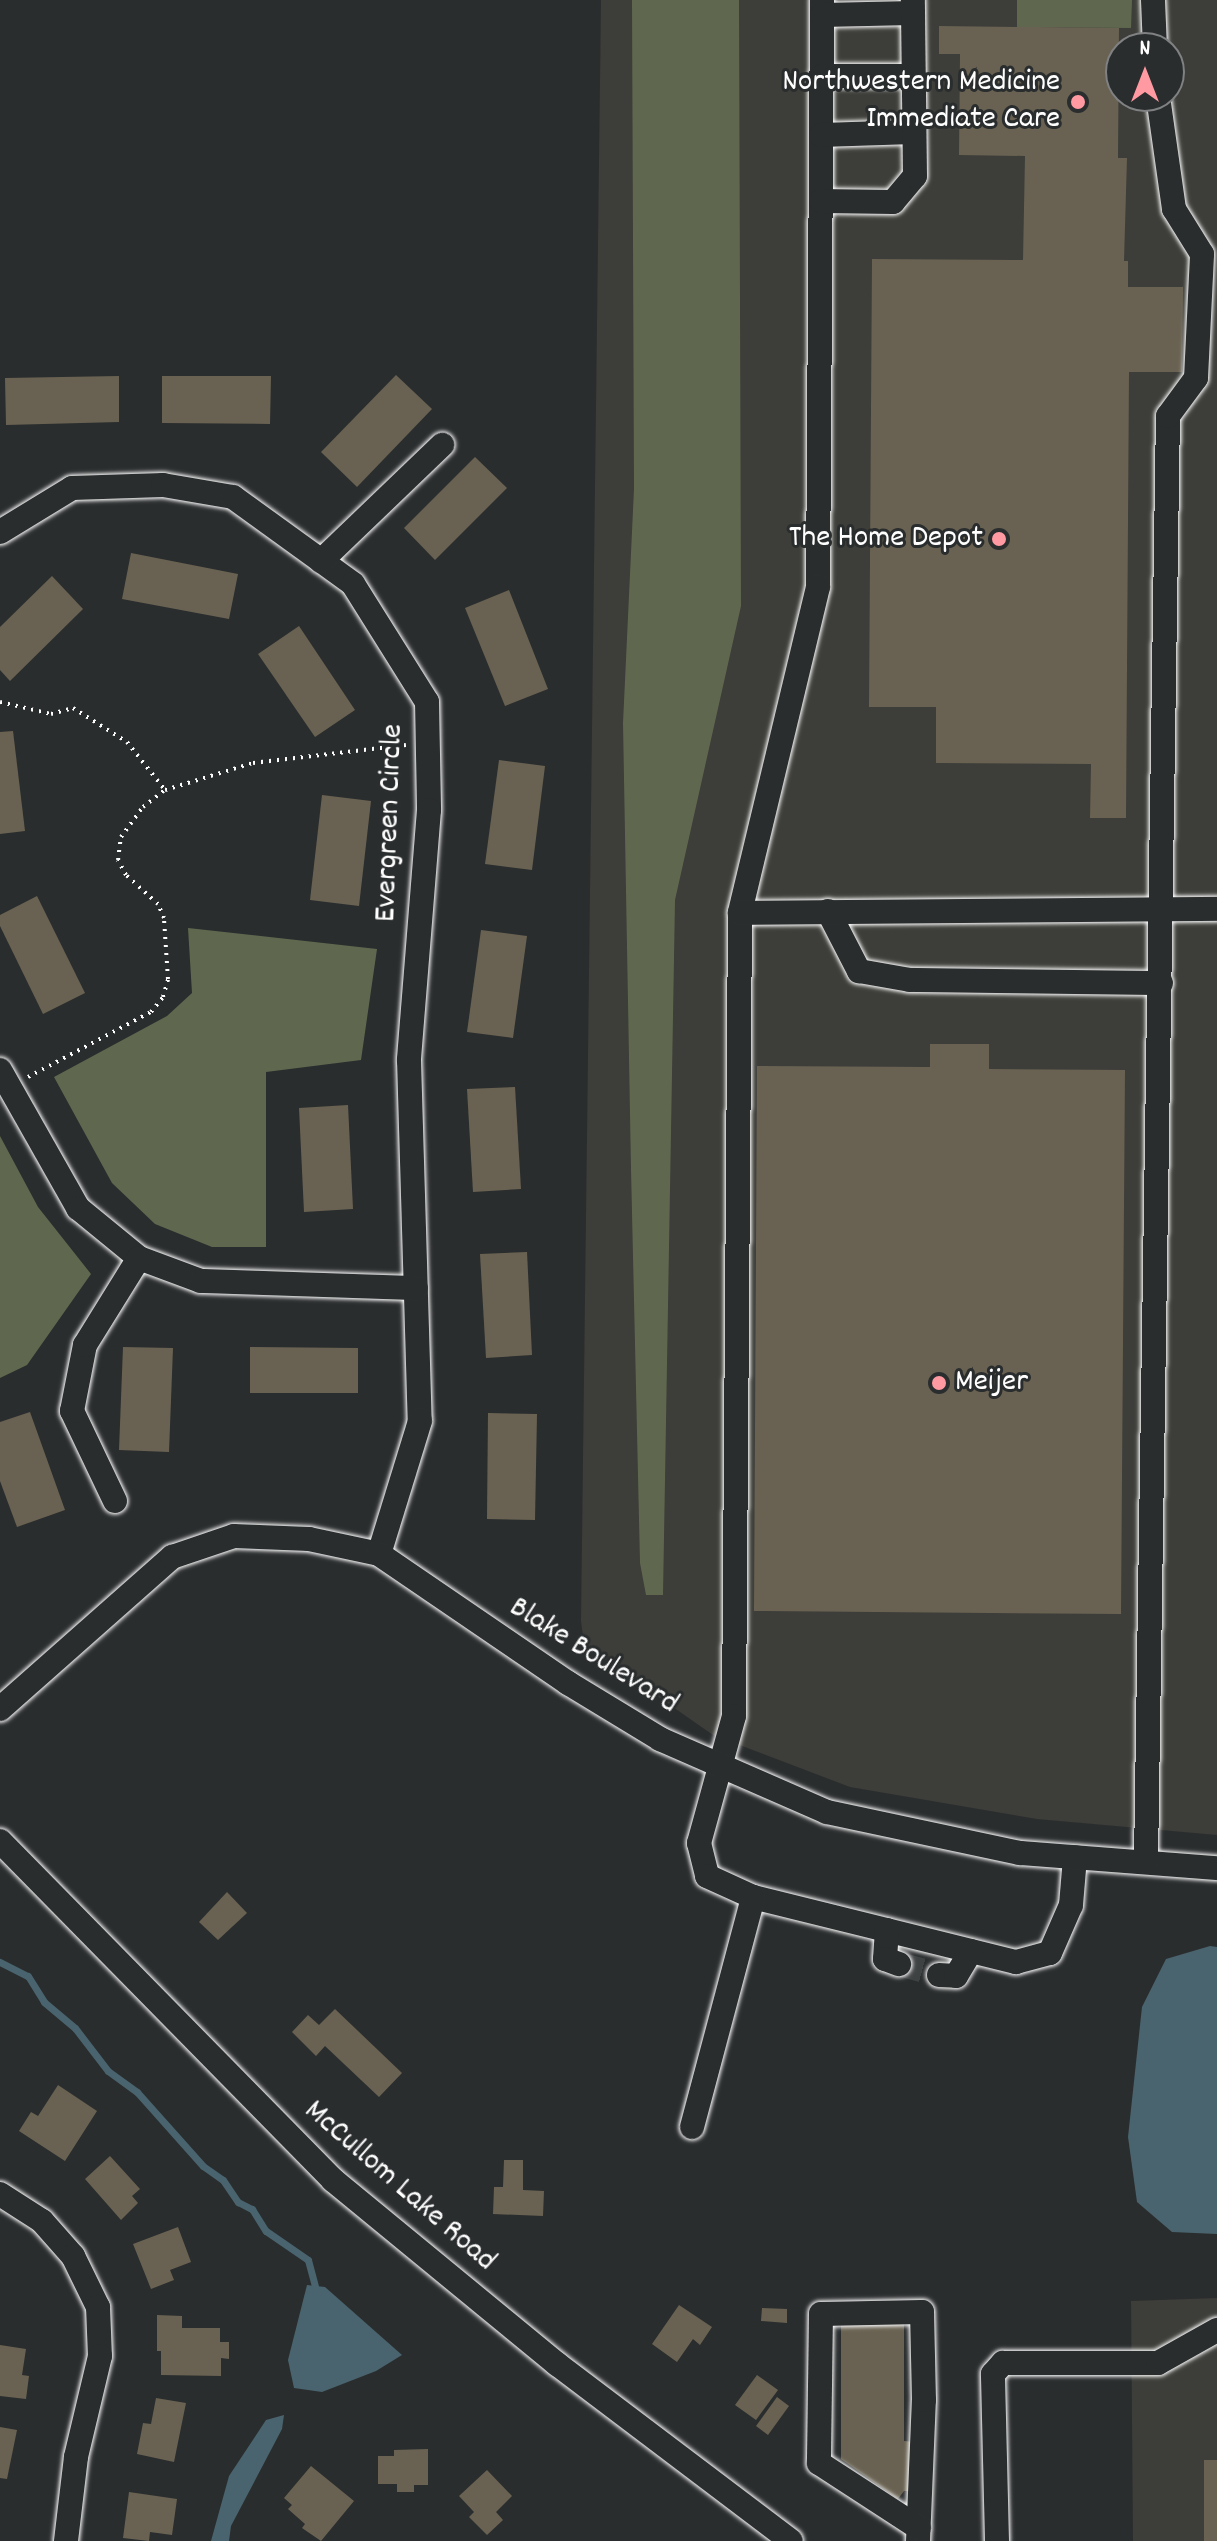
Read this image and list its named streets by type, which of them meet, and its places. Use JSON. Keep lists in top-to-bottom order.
{
  "streets": {
    "street": ["Evergreen Circle", "Blake Boulevard", "McCullom Lake Road"]
  },
  "crossings": [
    ["Evergreen Circle", "Blake Boulevard"]
  ],
  "places": ["Northwestern Medicine Immediate Care", "The Home Depot", "Meijer"],
  "north": "top"
}
